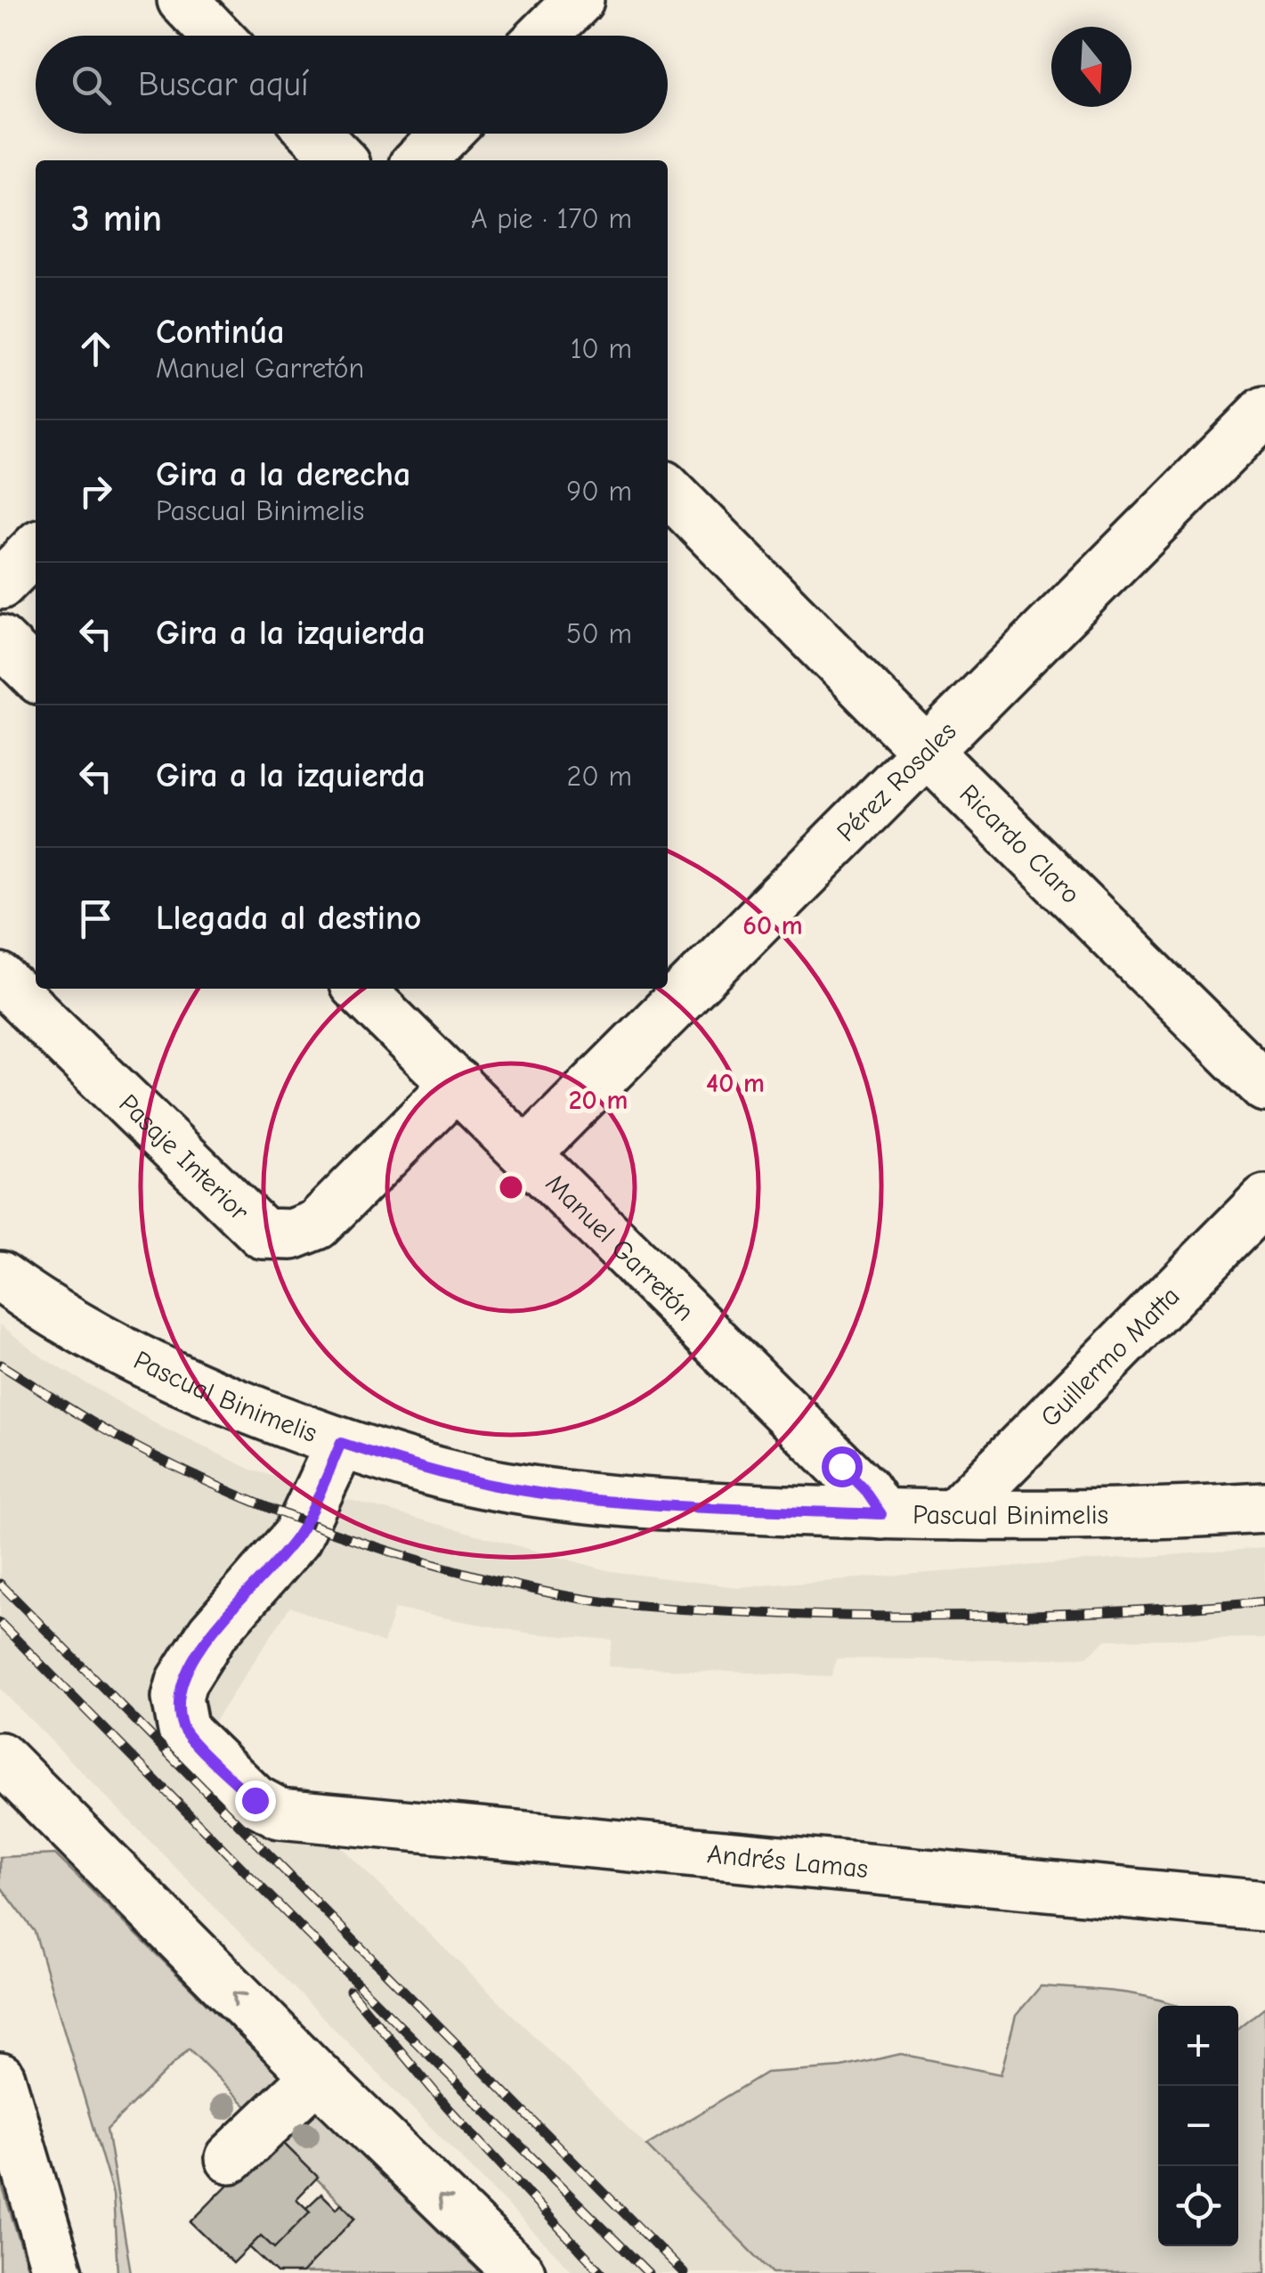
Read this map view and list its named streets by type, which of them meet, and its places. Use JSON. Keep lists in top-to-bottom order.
{
  "streets": {
    "street": [
      "Pérez Rosales",
      "Ricardo Claro",
      "Pasaje Interior",
      "Manuel Garretón",
      "Guillermo Matta",
      "Pascual Binimelis",
      "Andrés Lamas"
    ]
  },
  "crossings": [
    ["Pérez Rosales", "Ricardo Claro"],
    ["Pérez Rosales", "Manuel Garretón"],
    ["Pasaje Interior", "Manuel Garretón"],
    ["Manuel Garretón", "Pascual Binimelis"],
    ["Guillermo Matta", "Pascual Binimelis"],
    ["Pascual Binimelis", "Andrés Lamas"]
  ],
  "north": "bottom",
  "page": {
    "search": "Buscar aquí",
    "heading": ["3 min", "A pie · 170 m"],
    "list": [
      ["Continúa", "Manuel Garretón", "10 m"],
      ["Gira a la derecha", "Pascual Binimelis", "90 m"],
      ["Gira a la izquierda", "50 m"],
      ["Gira a la izquierda", "20 m"],
      "Llegada al destino"
    ],
    "map_buttons": ["+", "−"]
  },
  "rings": ["60 m", "40 m", "20 m"]
}
